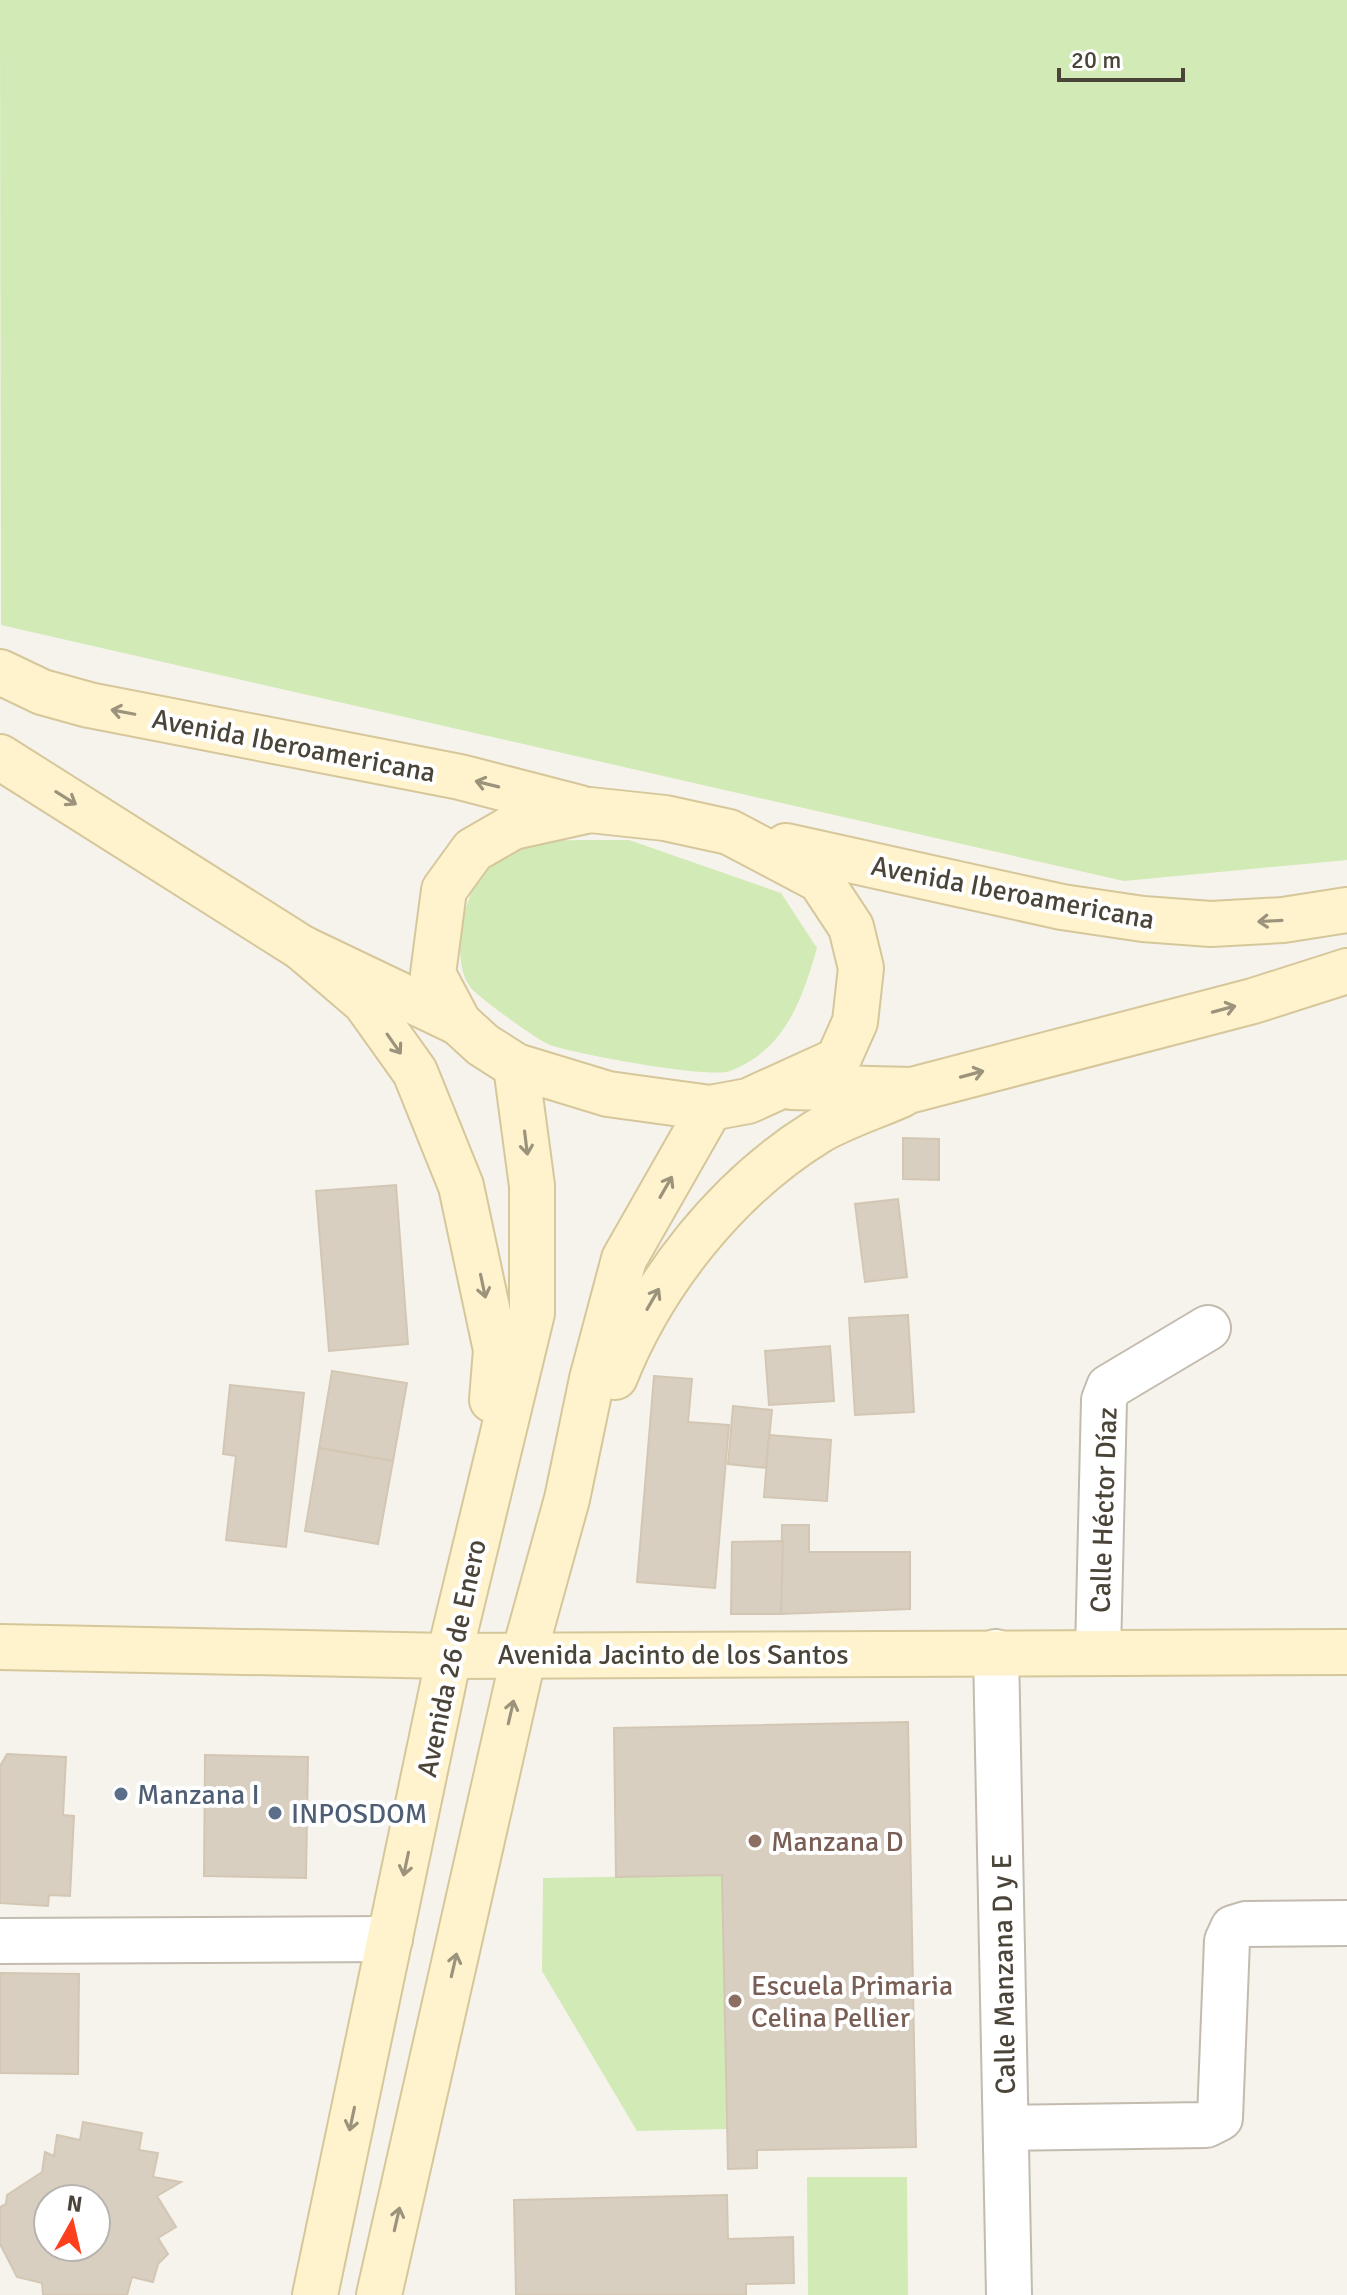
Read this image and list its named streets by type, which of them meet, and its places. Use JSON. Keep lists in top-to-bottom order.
{
  "streets": {
    "street": [
      "Avenida Iberoamericana",
      "Calle Héctor Díaz",
      "Avenida Jacinto de los Santos",
      "Avenida 26 de Enero",
      "Calle Manzana D y E"
    ]
  },
  "crossings": [
    ["Calle Héctor Díaz", "Avenida Jacinto de los Santos"],
    ["Avenida Jacinto de los Santos", "Avenida 26 de Enero"],
    ["Avenida Jacinto de los Santos", "Calle Manzana D y E"]
  ],
  "places": [
    "Manzana I",
    "INPOSDOM",
    "Manzana D",
    "Escuela Primaria Celina Pellier"
  ],
  "scale_bar": "20 m",
  "north": "top"
}
